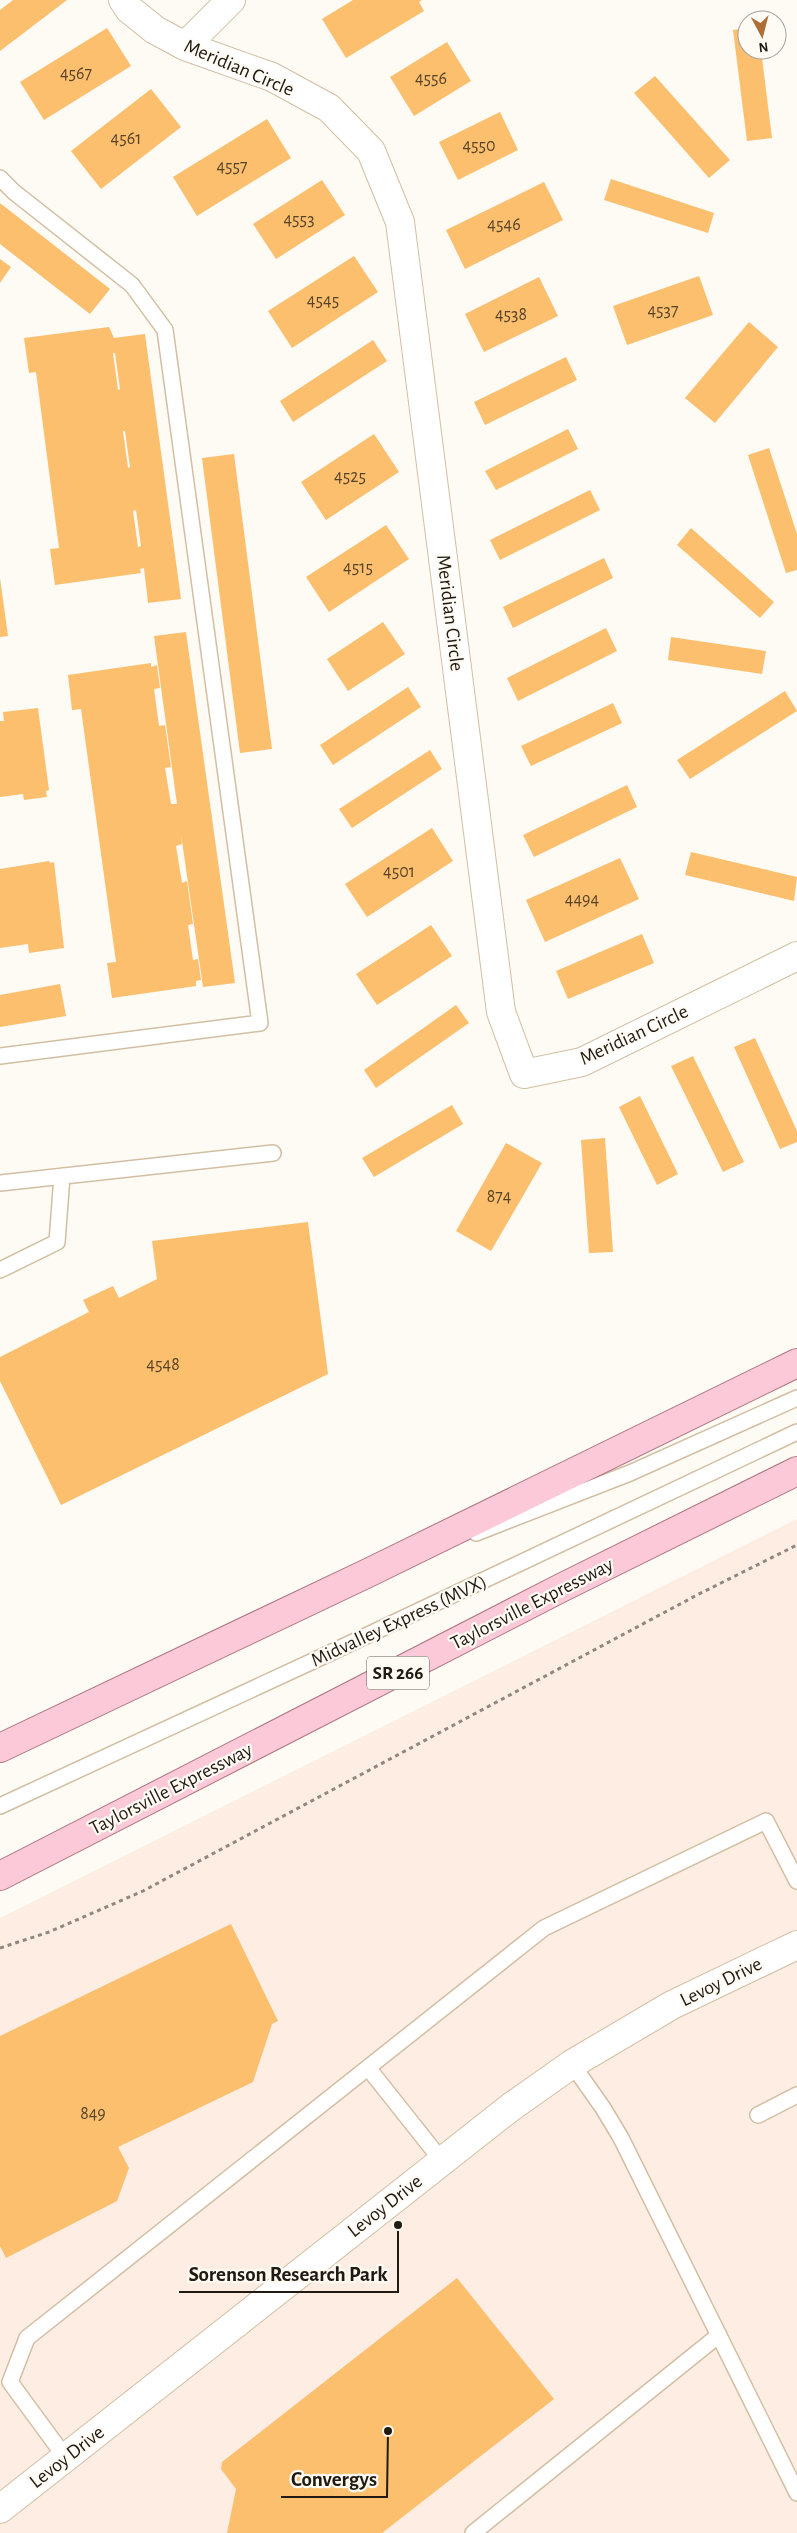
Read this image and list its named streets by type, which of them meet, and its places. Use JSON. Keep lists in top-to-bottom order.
{
  "streets": {
    "main road": ["Taylorsville Expressway", "SR 266"],
    "street": ["Meridian Circle", "Levoy Drive"],
    "lane": ["Midvalley Express (MVX)"]
  },
  "places": ["Sorenson Research Park", "Convergys"],
  "house_numbers": [
    "4567",
    "4556",
    "4561",
    "4550",
    "4557",
    "4553",
    "4546",
    "4545",
    "4537",
    "4538",
    "4525",
    "4515",
    "4501",
    "4494",
    "874",
    "4548",
    "849"
  ],
  "north": "bottom"
}
